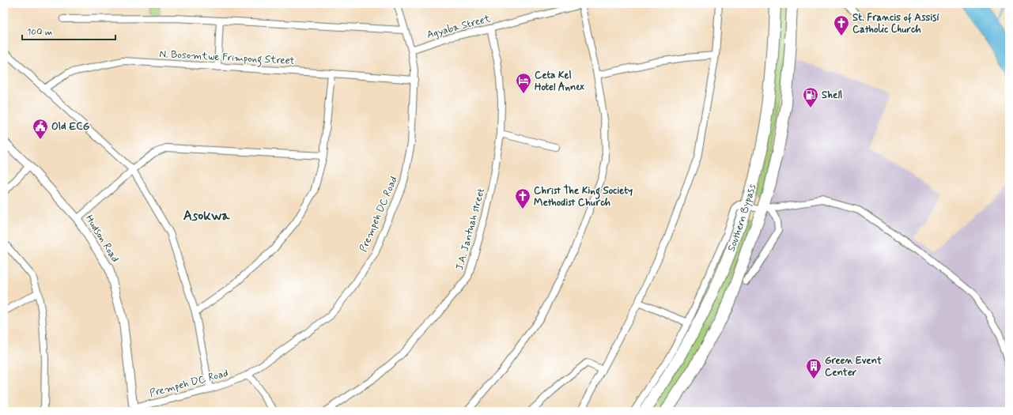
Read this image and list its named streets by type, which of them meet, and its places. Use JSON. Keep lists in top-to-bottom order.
{
  "streets": {
    "highway": ["Southern Bypass"],
    "street": [
      "Agyaba Street",
      "N. Bosomtwe Frimpong Street",
      "Prempeh DC Road",
      "J.A. Jantuah street",
      "Hudson Road"
    ]
  },
  "crossings": [
    ["Agyaba Street", "Prempeh DC Road"],
    ["Agyaba Street", "J.A. Jantuah street"],
    ["N. Bosomtwe Frimpong Street", "Prempeh DC Road"],
    ["Prempeh DC Road", "Hudson Road"]
  ],
  "districts": ["Asokwa"],
  "places": {
    "church": ["St. Francis of Assisi Catholic Church", "Christ The King Society Methodist Church"],
    "hotel": ["Ceta Kel Hotel Annex"],
    "fuel station": ["Shell"],
    "public building": ["Old ECG"],
    "building": ["Green Event Center"]
  },
  "scale_bar": "100 m"
}
